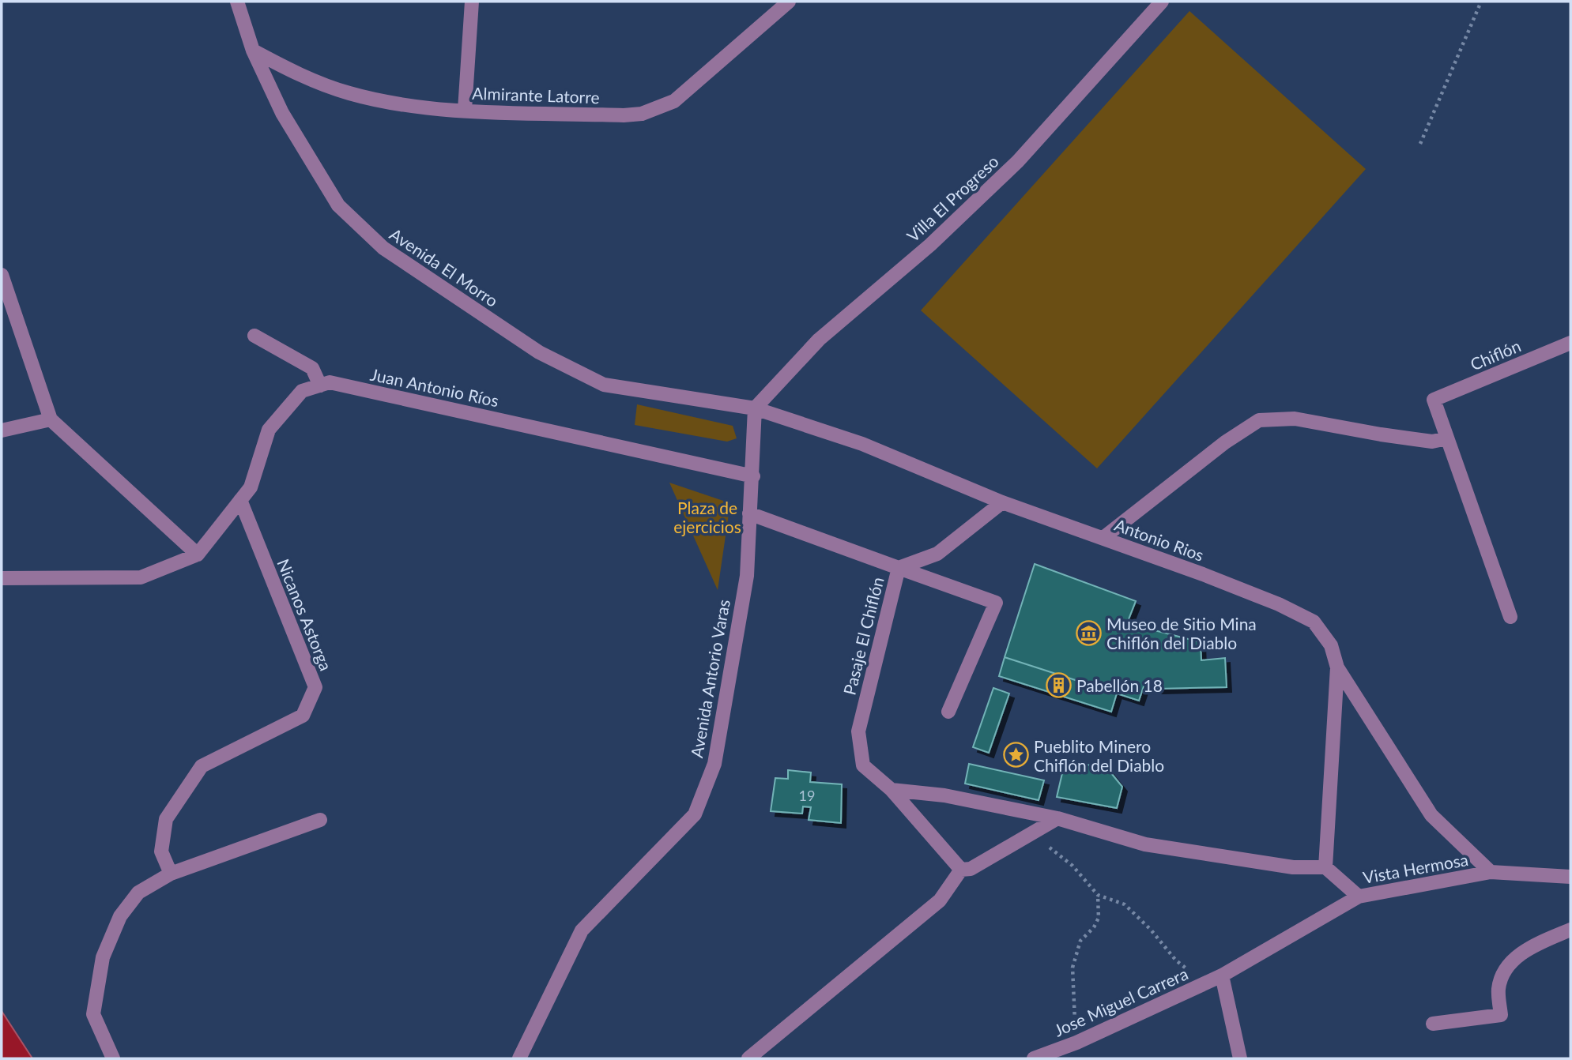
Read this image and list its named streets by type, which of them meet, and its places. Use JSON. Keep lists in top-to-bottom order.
{
  "streets": {
    "street": [
      "Almirante Latorre",
      "Villa El Progreso",
      "Avenida El Morro",
      "Chiflón",
      "Juan Antonio Ríos",
      "Antonio Rios",
      "Nicanos Astorga",
      "Pasaje El Chiflón",
      "Avenida Antorio Varas",
      "Vista Hermosa",
      "Jose Miguel Carrera"
    ]
  },
  "crossings": [
    ["Almirante Latorre", "Avenida El Morro"],
    ["Villa El Progreso", "Avenida El Morro"],
    ["Villa El Progreso", "Antonio Rios"],
    ["Villa El Progreso", "Avenida Antorio Varas"],
    ["Avenida El Morro", "Antonio Rios"],
    ["Avenida El Morro", "Avenida Antorio Varas"],
    ["Juan Antonio Ríos", "Nicanos Astorga"],
    ["Juan Antonio Ríos", "Avenida Antorio Varas"],
    ["Antonio Rios", "Avenida Antorio Varas"],
    ["Pasaje El Chiflón", "Avenida Antorio Varas"],
    ["Vista Hermosa", "Jose Miguel Carrera"]
  ],
  "parks": ["Plaza de ejercicios"],
  "places": {
    "museum": ["Museo de Sitio Mina Chiflón del Diablo"],
    "building": ["Pabellón 18"],
    "place": ["Pueblito Minero Chiflón del Diablo"]
  },
  "house_numbers": ["19"]
}
